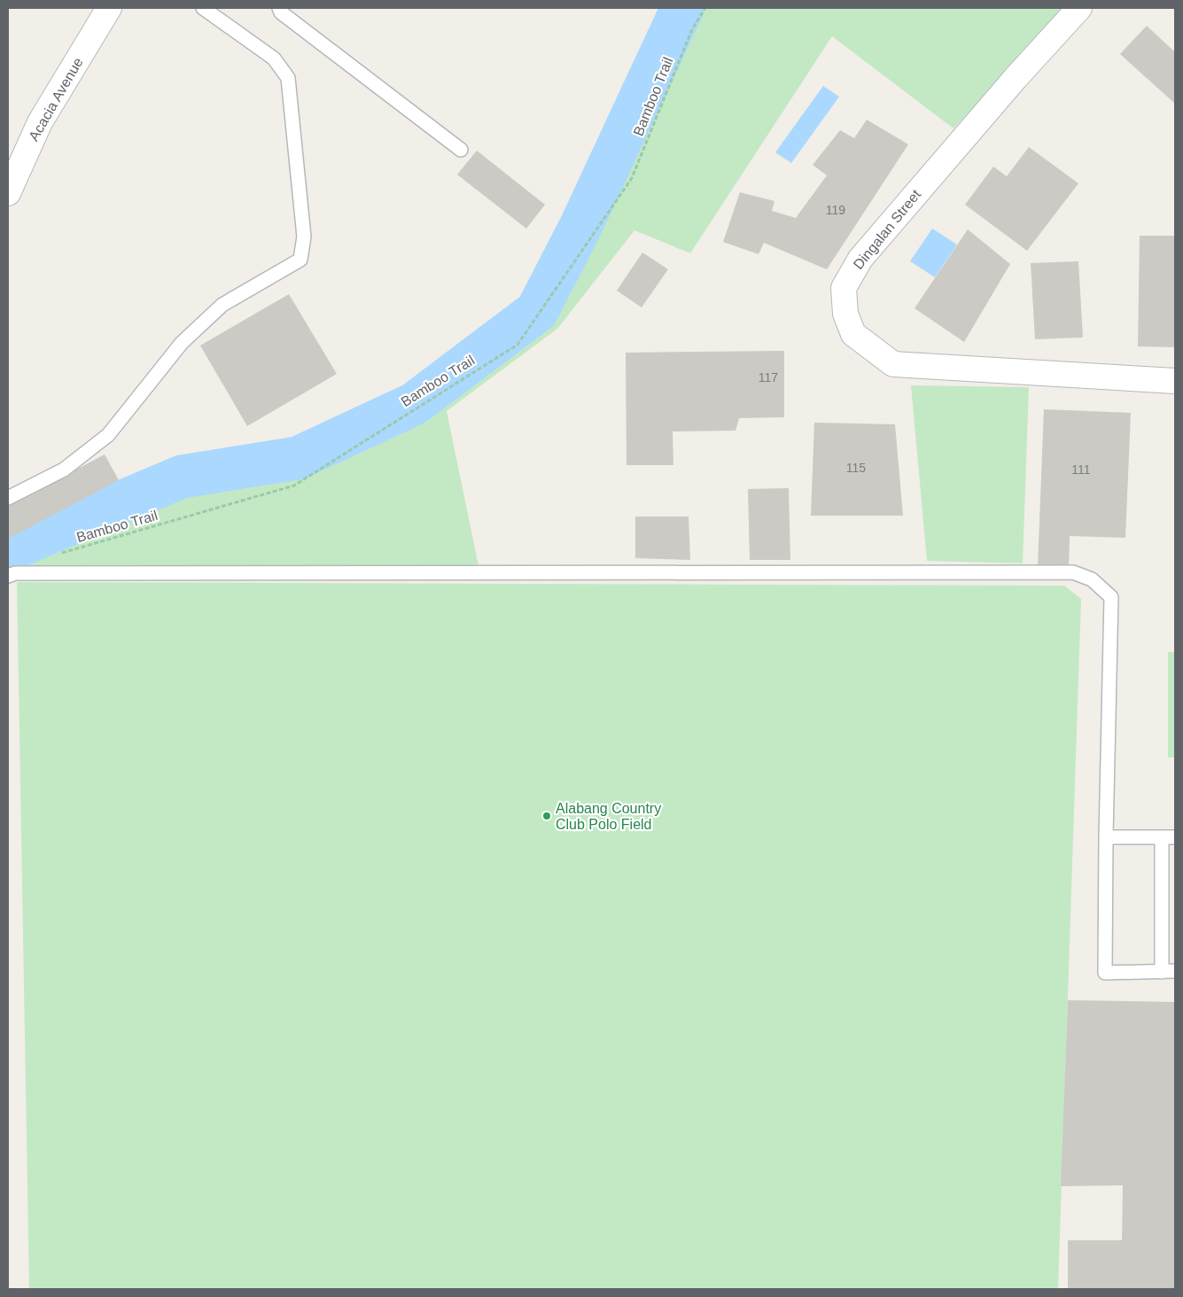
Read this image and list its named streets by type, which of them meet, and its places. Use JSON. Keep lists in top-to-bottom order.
{
  "streets": {
    "street": ["Acacia Avenue", "Dingalan Street"],
    "path": ["Bamboo Trail"]
  },
  "places": ["Alabang Country Club Polo Field"],
  "house_numbers": [
    "119",
    "117",
    "115",
    "111"
  ]
}
